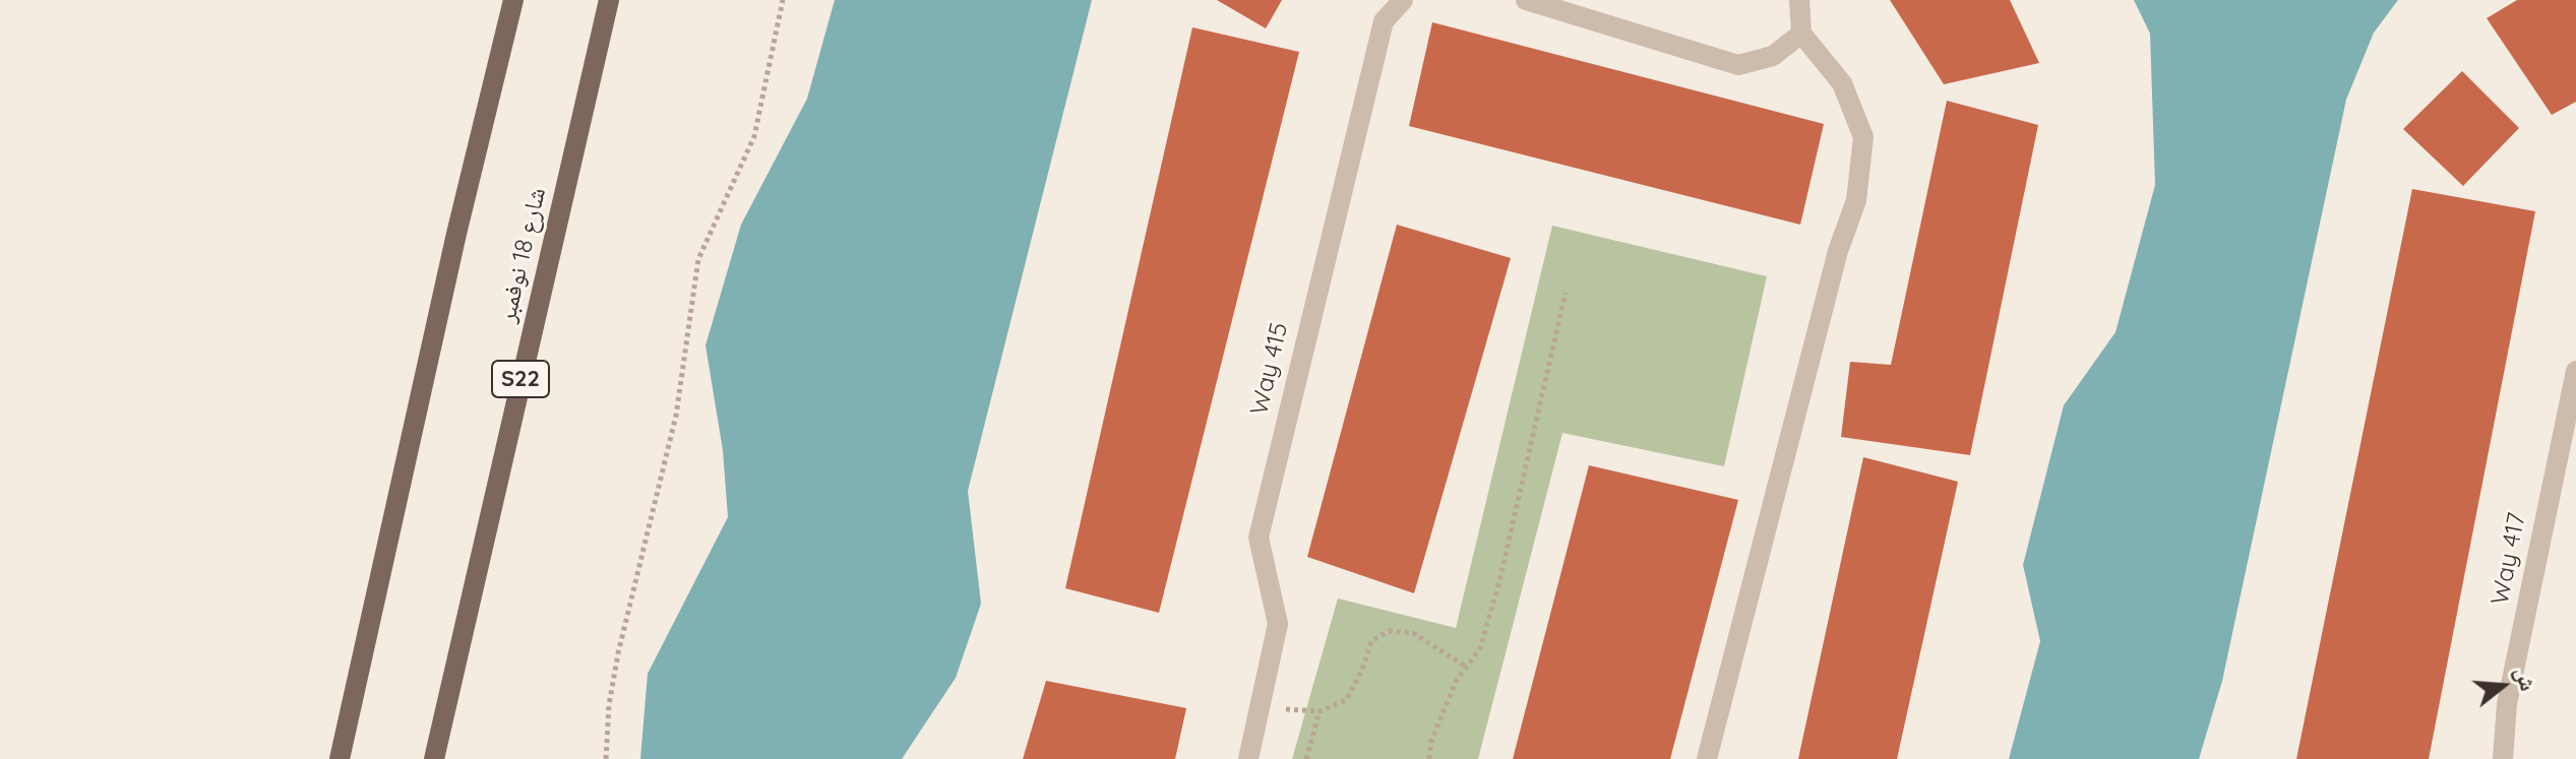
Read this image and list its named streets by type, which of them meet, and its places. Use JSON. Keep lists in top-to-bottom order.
{
  "streets": {
    "main road": ["شارع 18 نوفمبر", "S22"],
    "street": ["Way 415", "Way 417"]
  },
  "north": "right"
}
